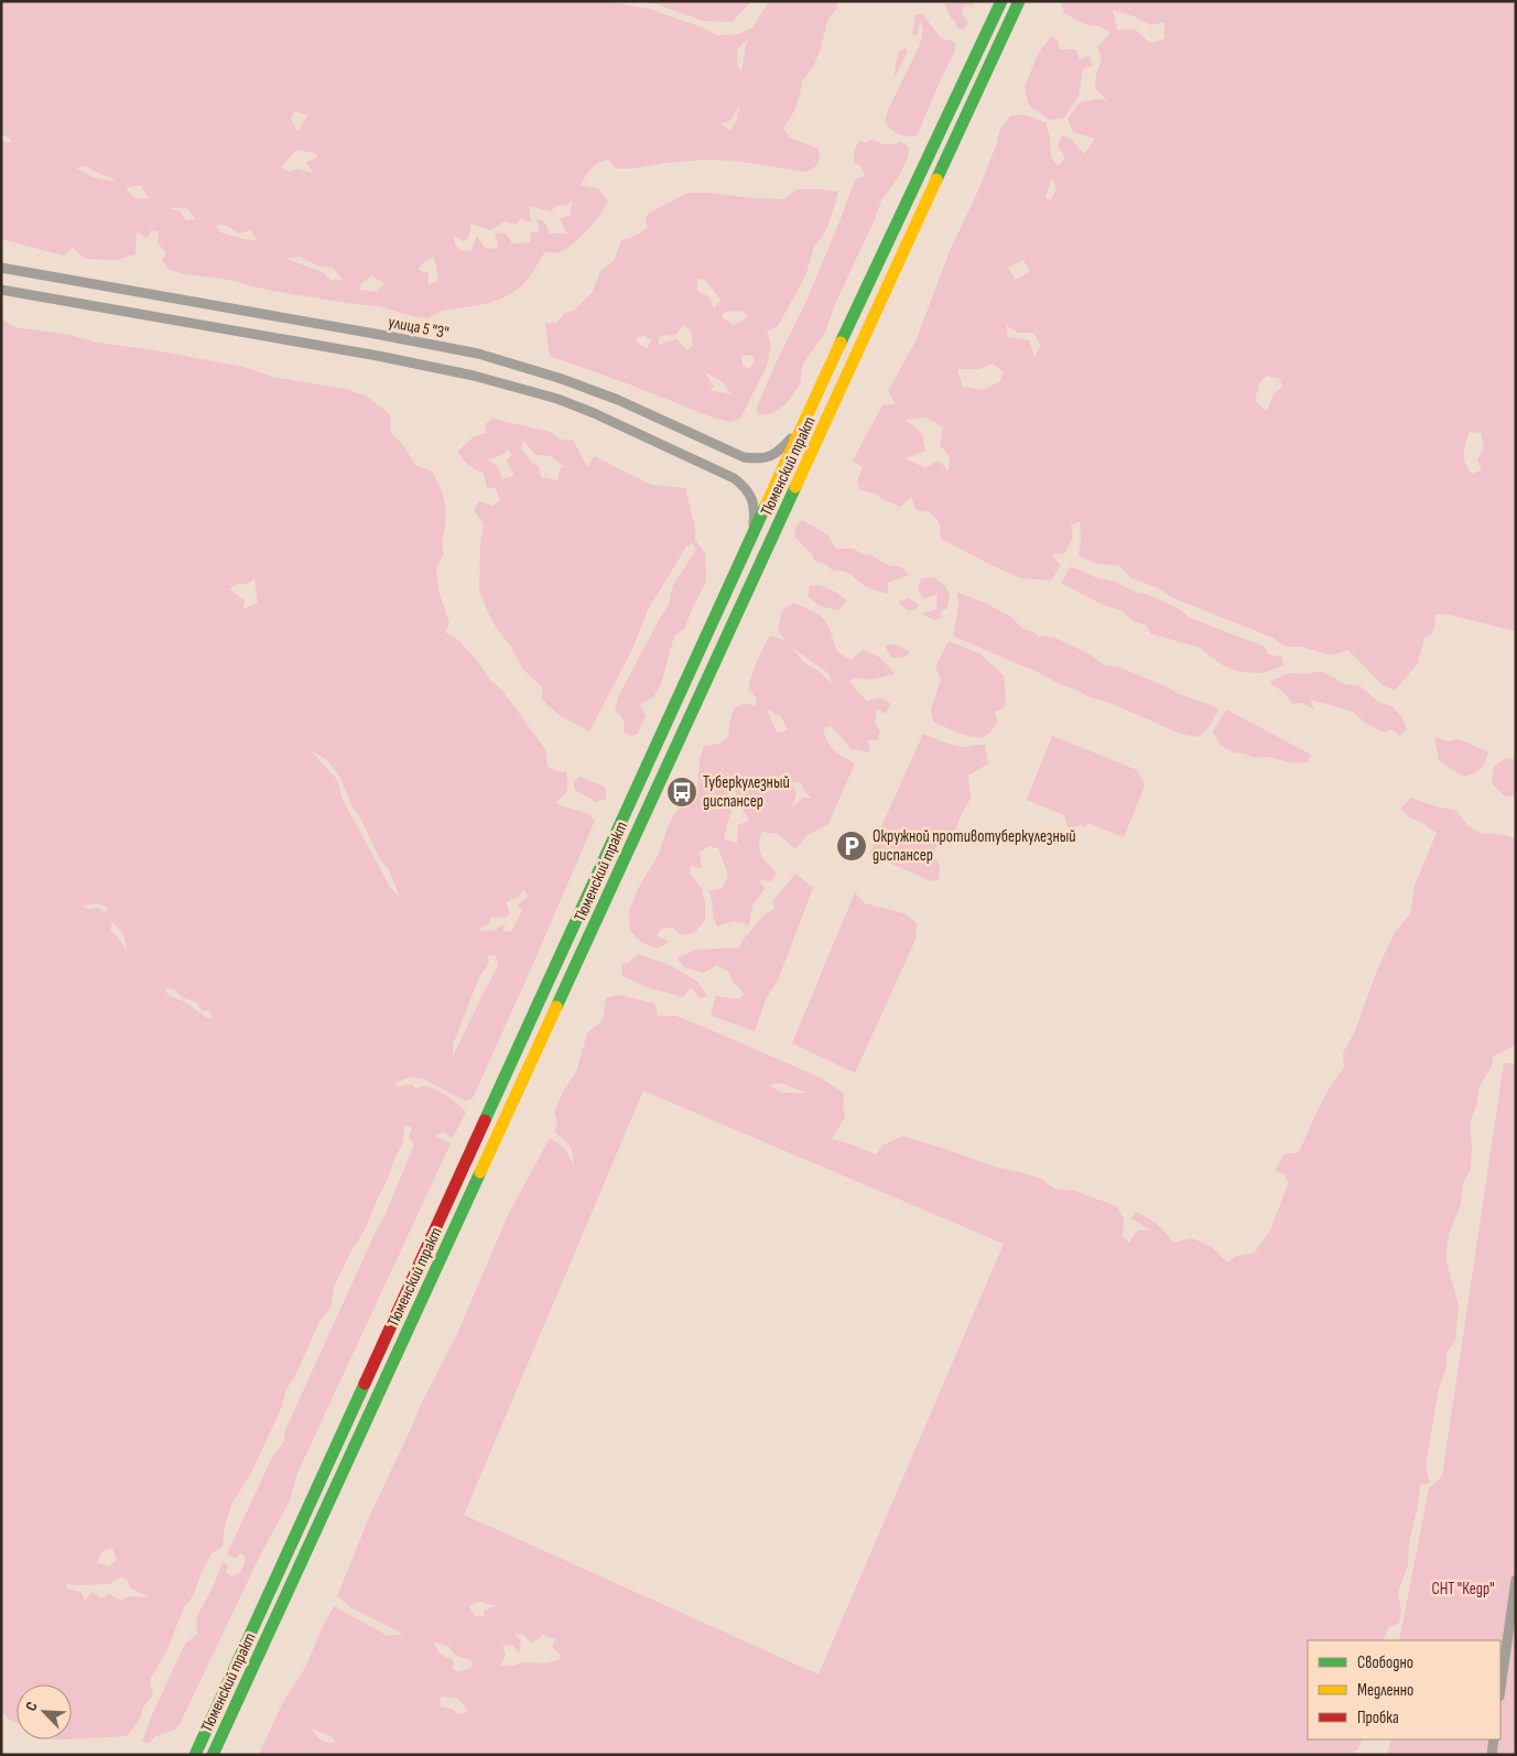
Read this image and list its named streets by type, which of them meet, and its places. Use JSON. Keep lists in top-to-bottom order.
{
  "streets": {
    "main road": ["Тюменский тракт"],
    "street": ["улица 5 \"З\""]
  },
  "crossings": [
    ["улица 5 \"З\"", "Тюменский тракт"]
  ],
  "parks": ["СНТ \"Кедр\""],
  "places": {
    "bus stop": ["Туберкулезный диспансер"],
    "parking": ["Окружной противотуберкулезный диспансер"]
  },
  "legend": ["Свободно", "Медленно", "Пробка"],
  "north": "top left"
}
